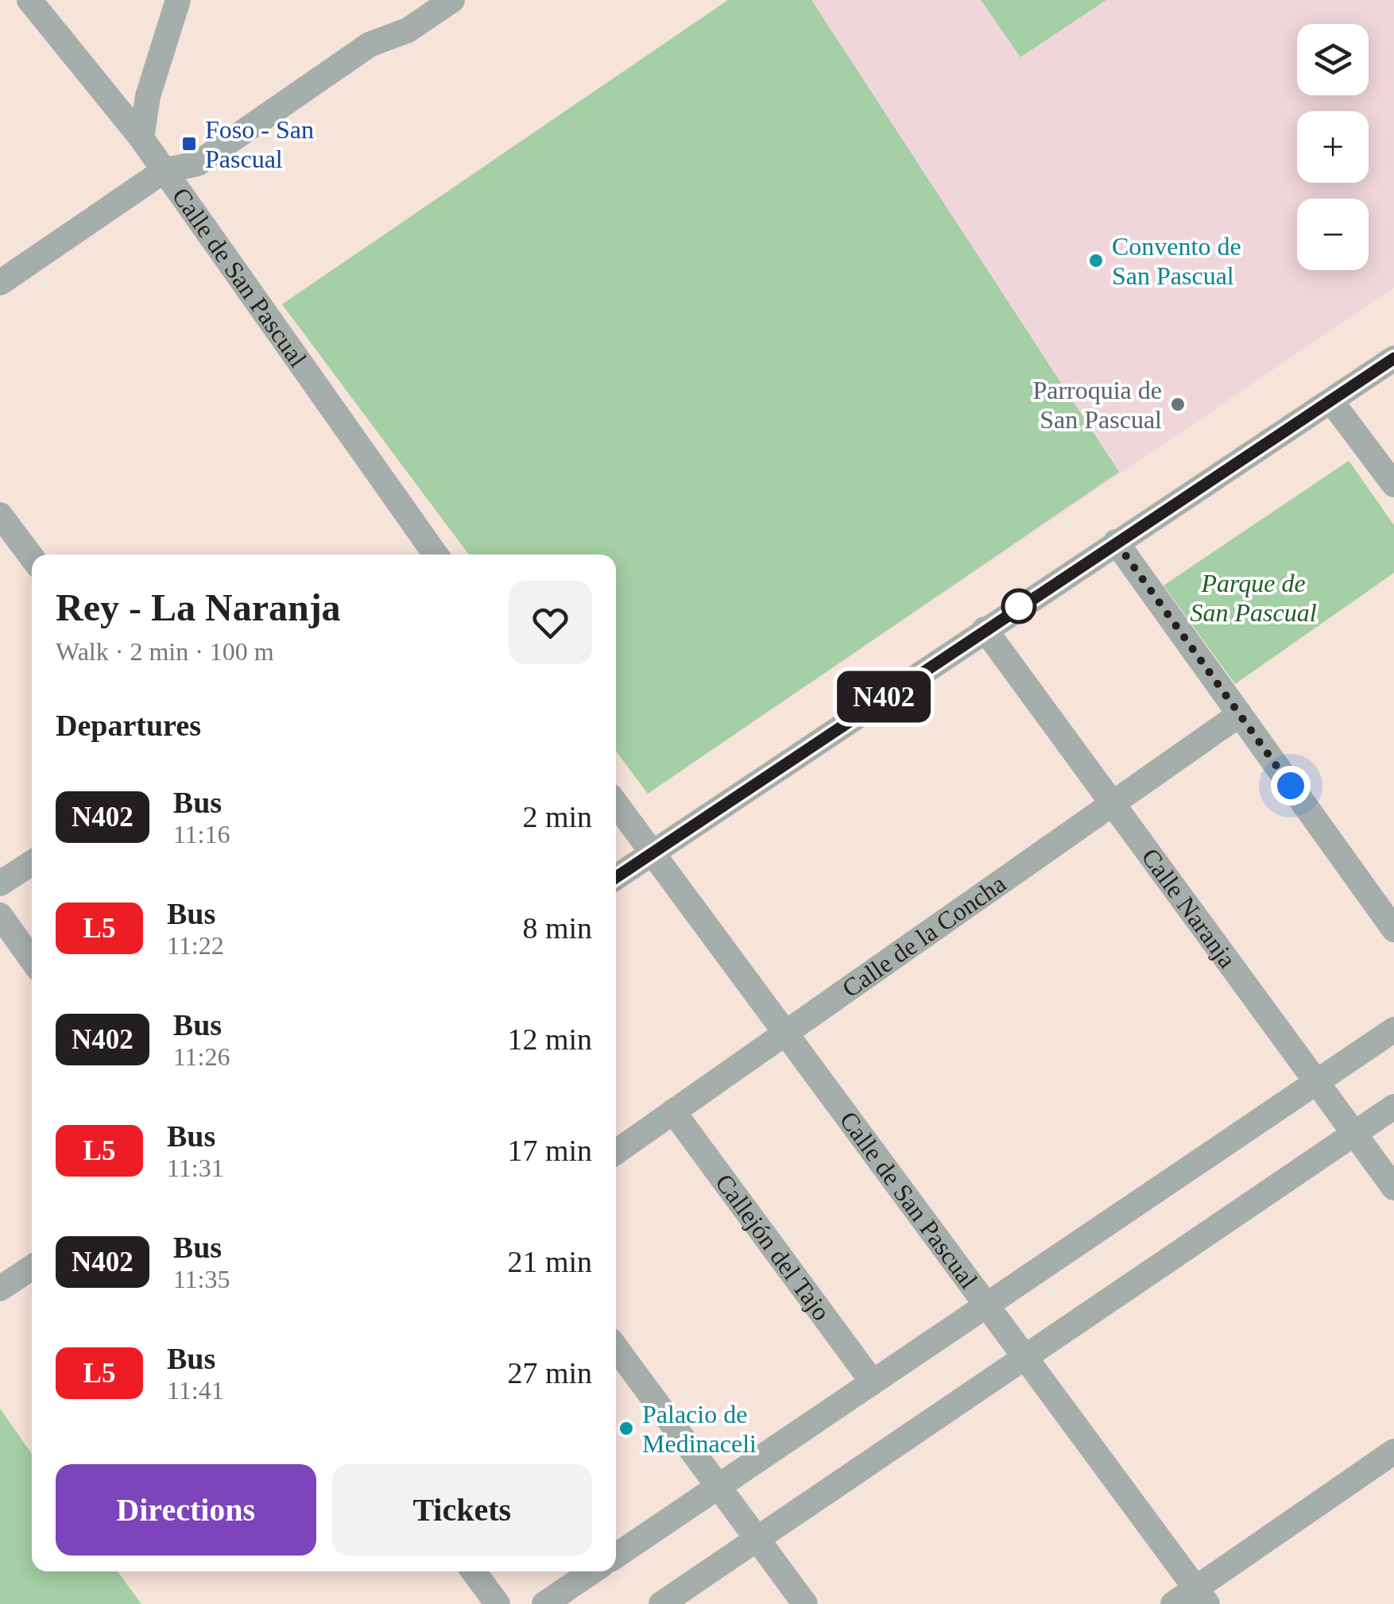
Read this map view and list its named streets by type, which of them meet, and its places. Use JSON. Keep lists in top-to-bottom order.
{
  "streets": {
    "street": [
      "Calle de San Pascual",
      "Calle Naranja",
      "Calle de la Concha",
      "Callejón del Tajo"
    ]
  },
  "crossings": [
    ["Calle de San Pascual", "Calle de la Concha"],
    ["Calle Naranja", "Calle de la Concha"],
    ["Calle de la Concha", "Callejón del Tajo"]
  ],
  "parks": ["Parque de San Pascual"],
  "places": {
    "transit": ["Foso - San Pascual"],
    "other": ["Convento de San Pascual", "Parroquia de San Pascual", "Palacio de Medinaceli"]
  },
  "lines": ["bus line N402"],
  "page": {
    "on_map": "N402",
    "map_buttons": ["+", "−"],
    "heading": [
      ["Rey - La Naranja", "Walk · 2 min · 100 m"],
      "Departures"
    ],
    "list": [
      {
        "mark": "N402",
        "name": "Bus",
        "note": "11:16",
        "value": "2 min"
      },
      {
        "mark": "L5",
        "name": "Bus",
        "note": "11:22",
        "value": "8 min"
      },
      {
        "mark": "N402",
        "name": "Bus",
        "note": "11:26",
        "value": "12 min"
      },
      {
        "mark": "L5",
        "name": "Bus",
        "note": "11:31",
        "value": "17 min"
      },
      {
        "mark": "N402",
        "name": "Bus",
        "note": "11:35",
        "value": "21 min"
      },
      {
        "mark": "L5",
        "name": "Bus",
        "note": "11:41",
        "value": "27 min"
      }
    ],
    "buttons": ["Directions", "Tickets"]
  }
}
